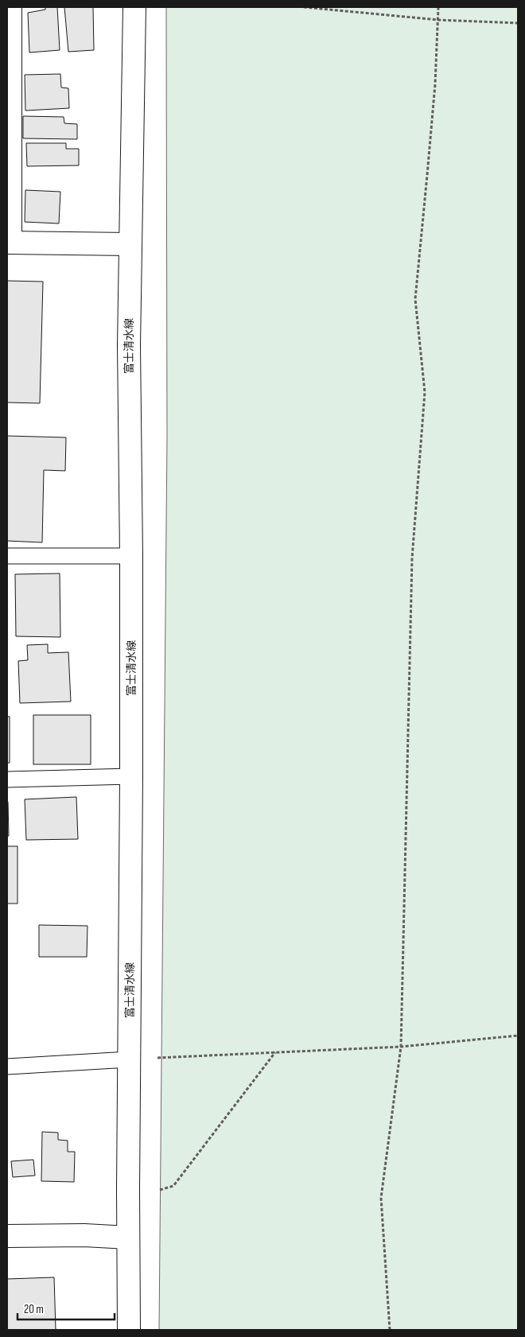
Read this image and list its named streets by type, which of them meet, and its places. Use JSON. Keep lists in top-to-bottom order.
{
  "streets": {
    "main road": ["富士清水線"]
  },
  "scale_bar": "20 m"
}
